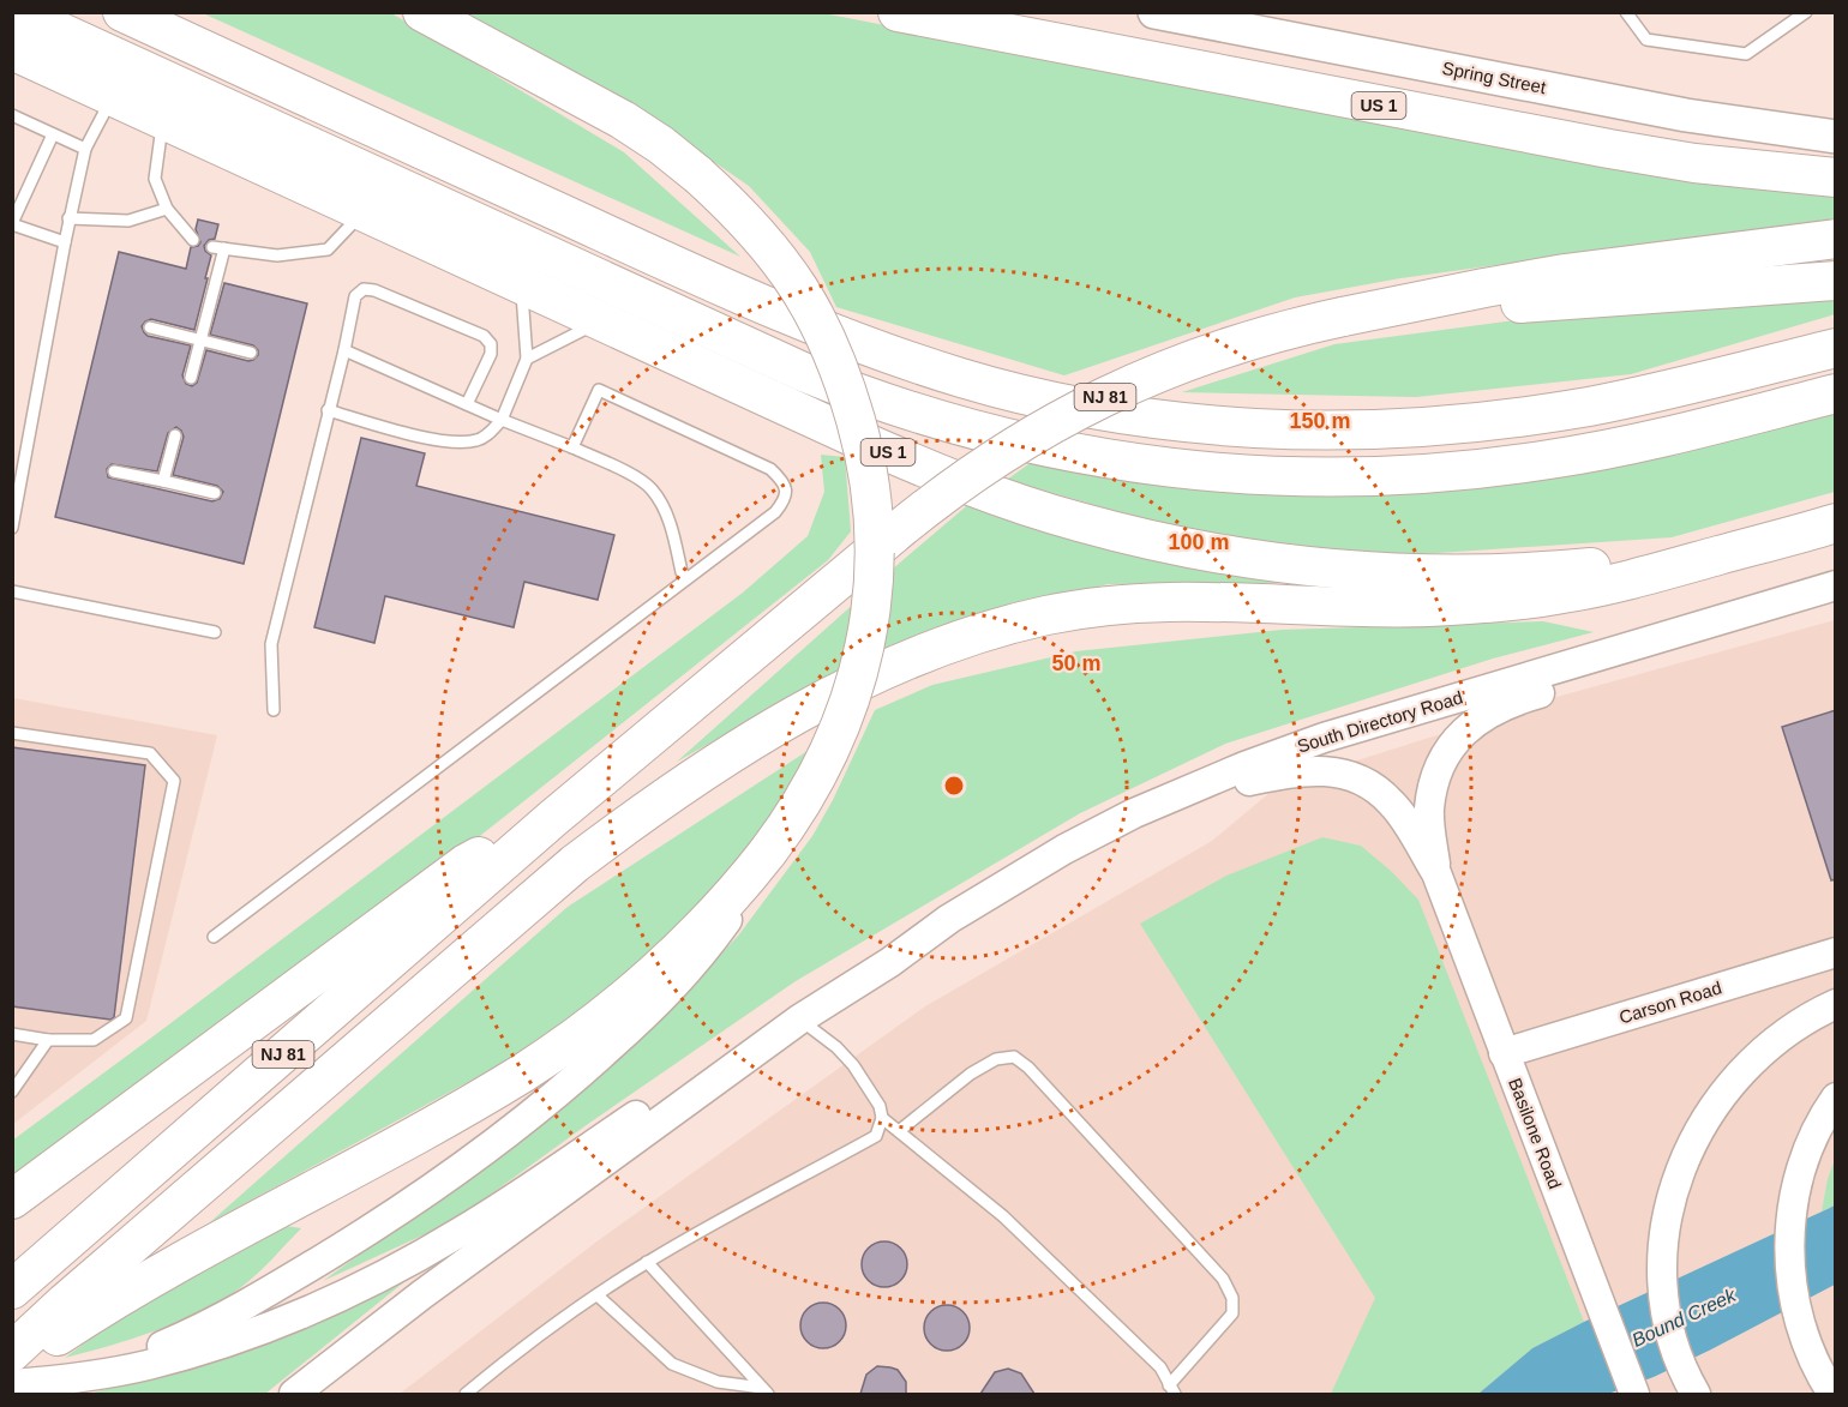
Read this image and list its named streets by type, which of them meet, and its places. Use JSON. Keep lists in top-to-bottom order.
{
  "streets": {
    "highway": ["US 1", "NJ 81"],
    "main road": ["Spring Street"],
    "street": ["South Directory Road", "Carson Road", "Basilone Road"]
  },
  "crossings": [
    ["Carson Road", "Basilone Road"]
  ],
  "water": ["Bound Creek"],
  "rings": ["150 m", "100 m", "50 m"]
}
